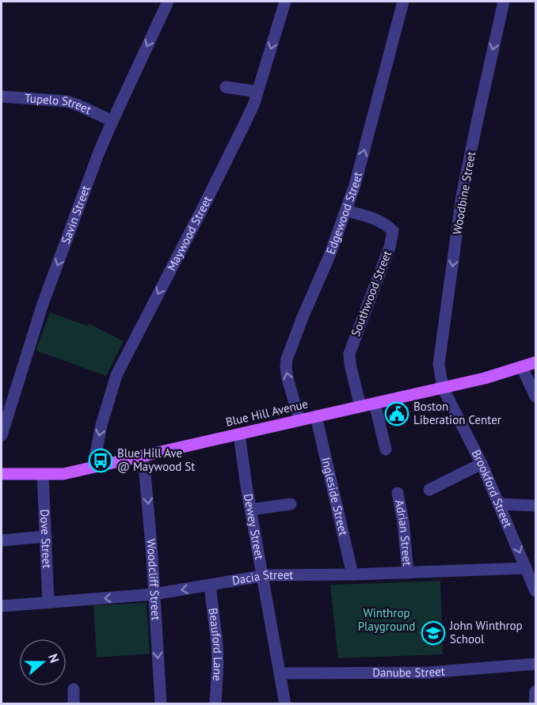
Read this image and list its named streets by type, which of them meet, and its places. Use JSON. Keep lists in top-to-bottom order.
{
  "streets": {
    "main road": ["Blue Hill Avenue"],
    "street": [
      "Tupelo Street",
      "Woodbine Street",
      "Edgewood Street",
      "Savin Street",
      "Maywood Street",
      "Southwood Street",
      "Brookford Street",
      "Ingleside Street",
      "Dewey Street",
      "Adrian Street",
      "Dove Street",
      "Dacia Street",
      "Woodcliff Street",
      "Beauford Lane",
      "Danube Street"
    ]
  },
  "crossings": [
    ["Tupelo Street", "Savin Street"],
    ["Woodbine Street", "Blue Hill Avenue"],
    ["Woodbine Street", "Brookford Street"],
    ["Edgewood Street", "Southwood Street"],
    ["Edgewood Street", "Blue Hill Avenue"],
    ["Maywood Street", "Blue Hill Avenue"],
    ["Southwood Street", "Blue Hill Avenue"],
    ["Blue Hill Avenue", "Brookford Street"],
    ["Blue Hill Avenue", "Ingleside Street"],
    ["Blue Hill Avenue", "Dewey Street"],
    ["Blue Hill Avenue", "Dove Street"],
    ["Blue Hill Avenue", "Woodcliff Street"],
    ["Brookford Street", "Dacia Street"],
    ["Ingleside Street", "Dacia Street"],
    ["Dewey Street", "Dacia Street"],
    ["Dewey Street", "Danube Street"],
    ["Adrian Street", "Dacia Street"],
    ["Dove Street", "Dacia Street"],
    ["Dacia Street", "Woodcliff Street"],
    ["Dacia Street", "Beauford Lane"]
  ],
  "one_way": [
    "Woodbine Street",
    "Edgewood Street",
    "Savin Street",
    "Maywood Street",
    "Woodcliff Street"
  ],
  "parks": ["Winthrop Playground"],
  "places": {
    "public building": ["Boston Liberation Center"],
    "bus stop": ["Blue Hill Ave @ Maywood St"],
    "school or university": ["John Winthrop School"]
  },
  "north": "right"
}
